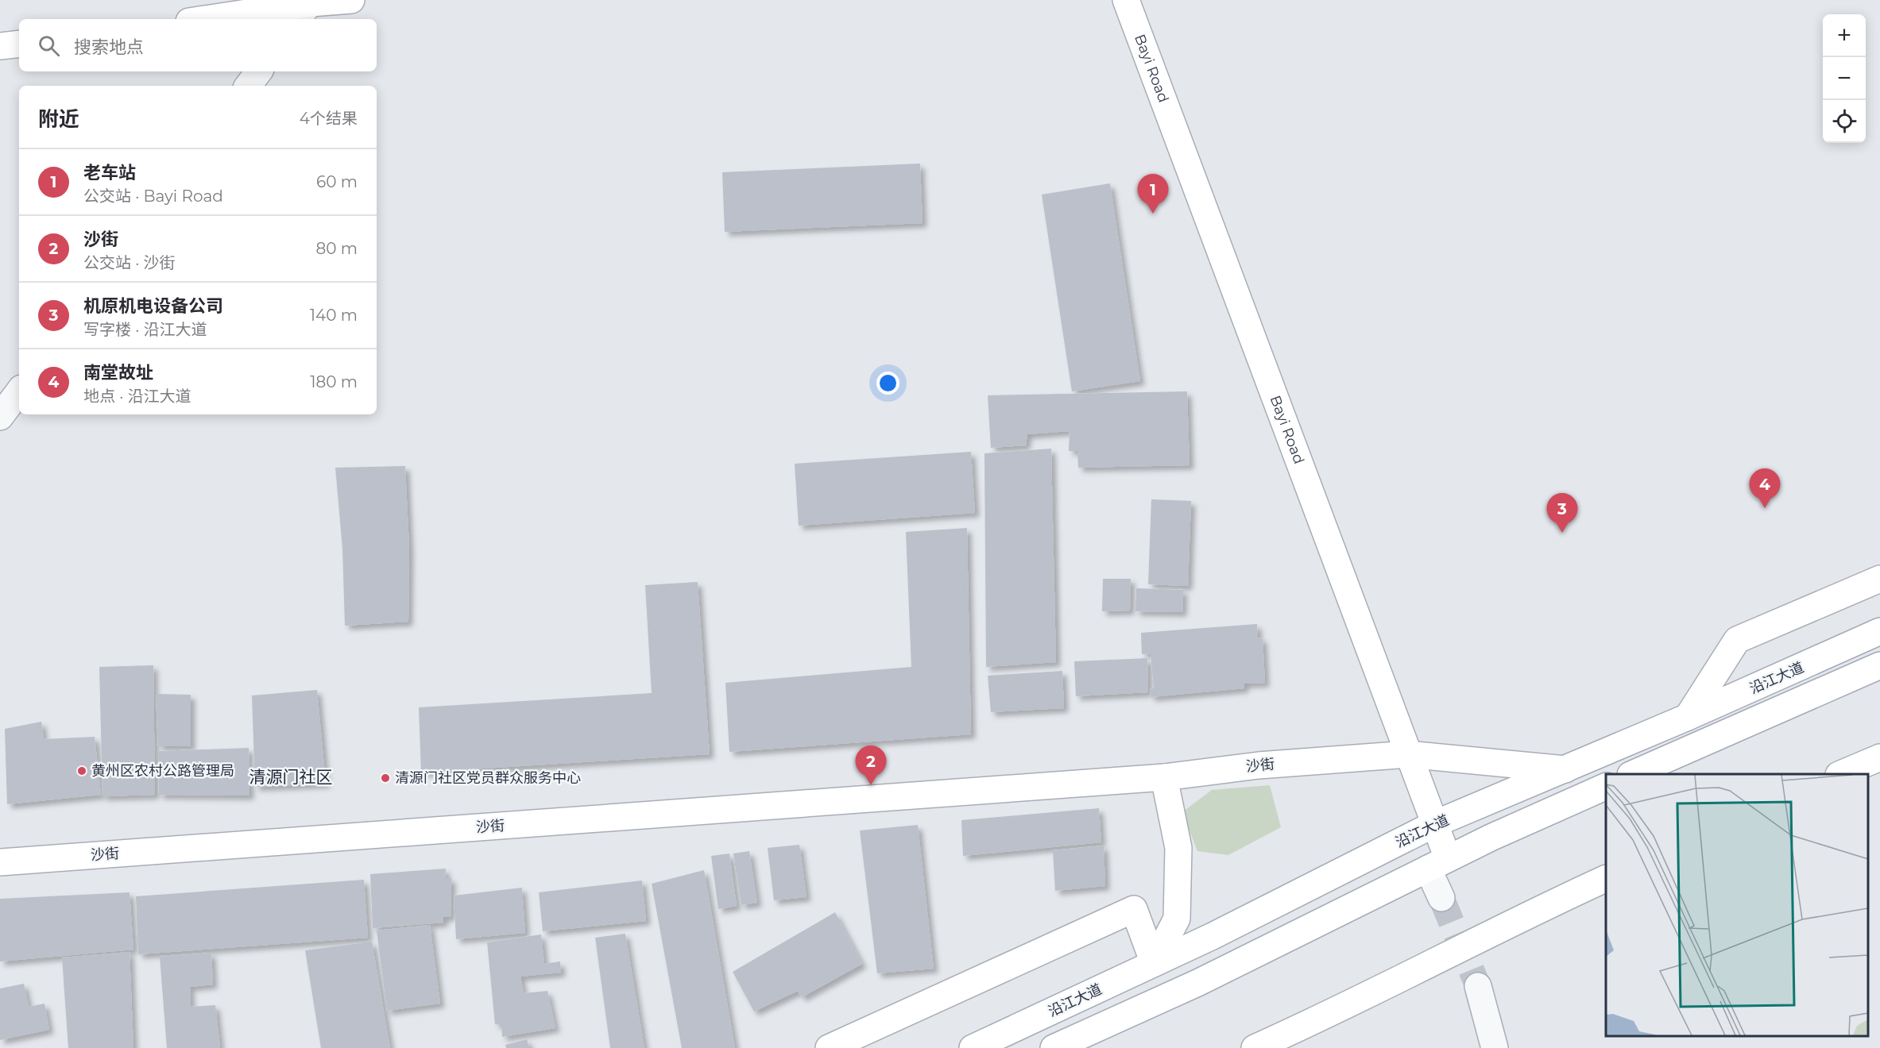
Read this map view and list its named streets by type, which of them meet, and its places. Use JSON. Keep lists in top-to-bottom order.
{
  "streets": {
    "main road": ["Bayi Road", "沿江大道", "沙街"]
  },
  "crossings": [
    ["Bayi Road", "沿江大道"],
    ["Bayi Road", "沙街"],
    ["沿江大道", "沙街"]
  ],
  "districts": ["清源门社区"],
  "places": ["黄州区农村公路管理局", "清源门社区党员群众服务中心"],
  "page": {
    "map_buttons": ["+", "−"],
    "search": "搜索地点",
    "heading": ["附近", "4个结果"],
    "list": [
      {
        "mark": "1",
        "name": "老车站",
        "note": "公交站 · Bayi Road",
        "value": "60 m"
      },
      {
        "mark": "2",
        "name": "沙街",
        "note": "公交站 · 沙街",
        "value": "80 m"
      },
      {
        "mark": "3",
        "name": "机原机电设备公司",
        "note": "写字楼 · 沿江大道",
        "value": "140 m"
      },
      {
        "mark": "4",
        "name": "南堂故址",
        "note": "地点 · 沿江大道",
        "value": "180 m"
      }
    ],
    "pins": [
      "1",
      "4",
      "3",
      "2"
    ]
  }
}
